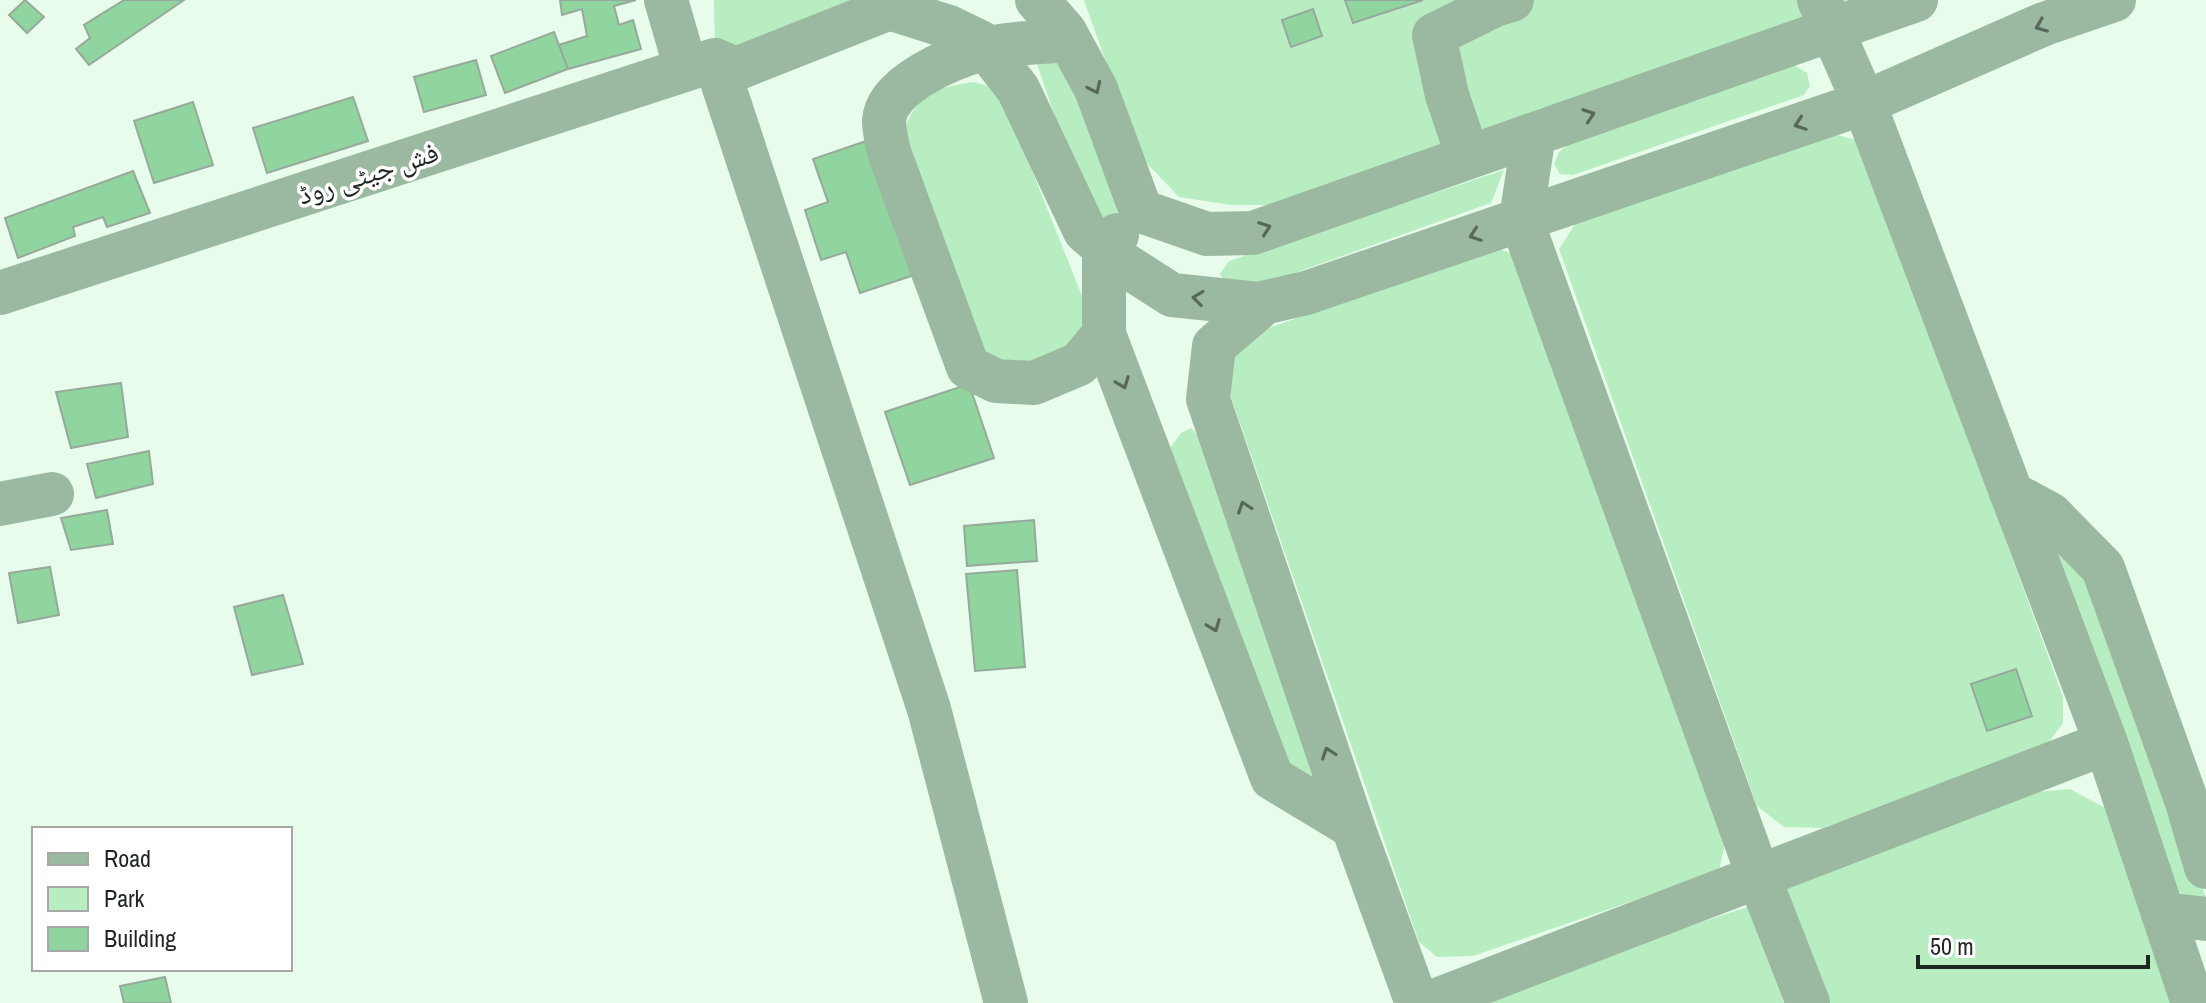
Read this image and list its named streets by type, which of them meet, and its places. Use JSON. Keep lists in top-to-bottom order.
{
  "streets": {
    "street": ["فش جیٹی روڈ"]
  },
  "legend": ["Road", "Park", "Building"],
  "scale_bar": "50 m"
}
